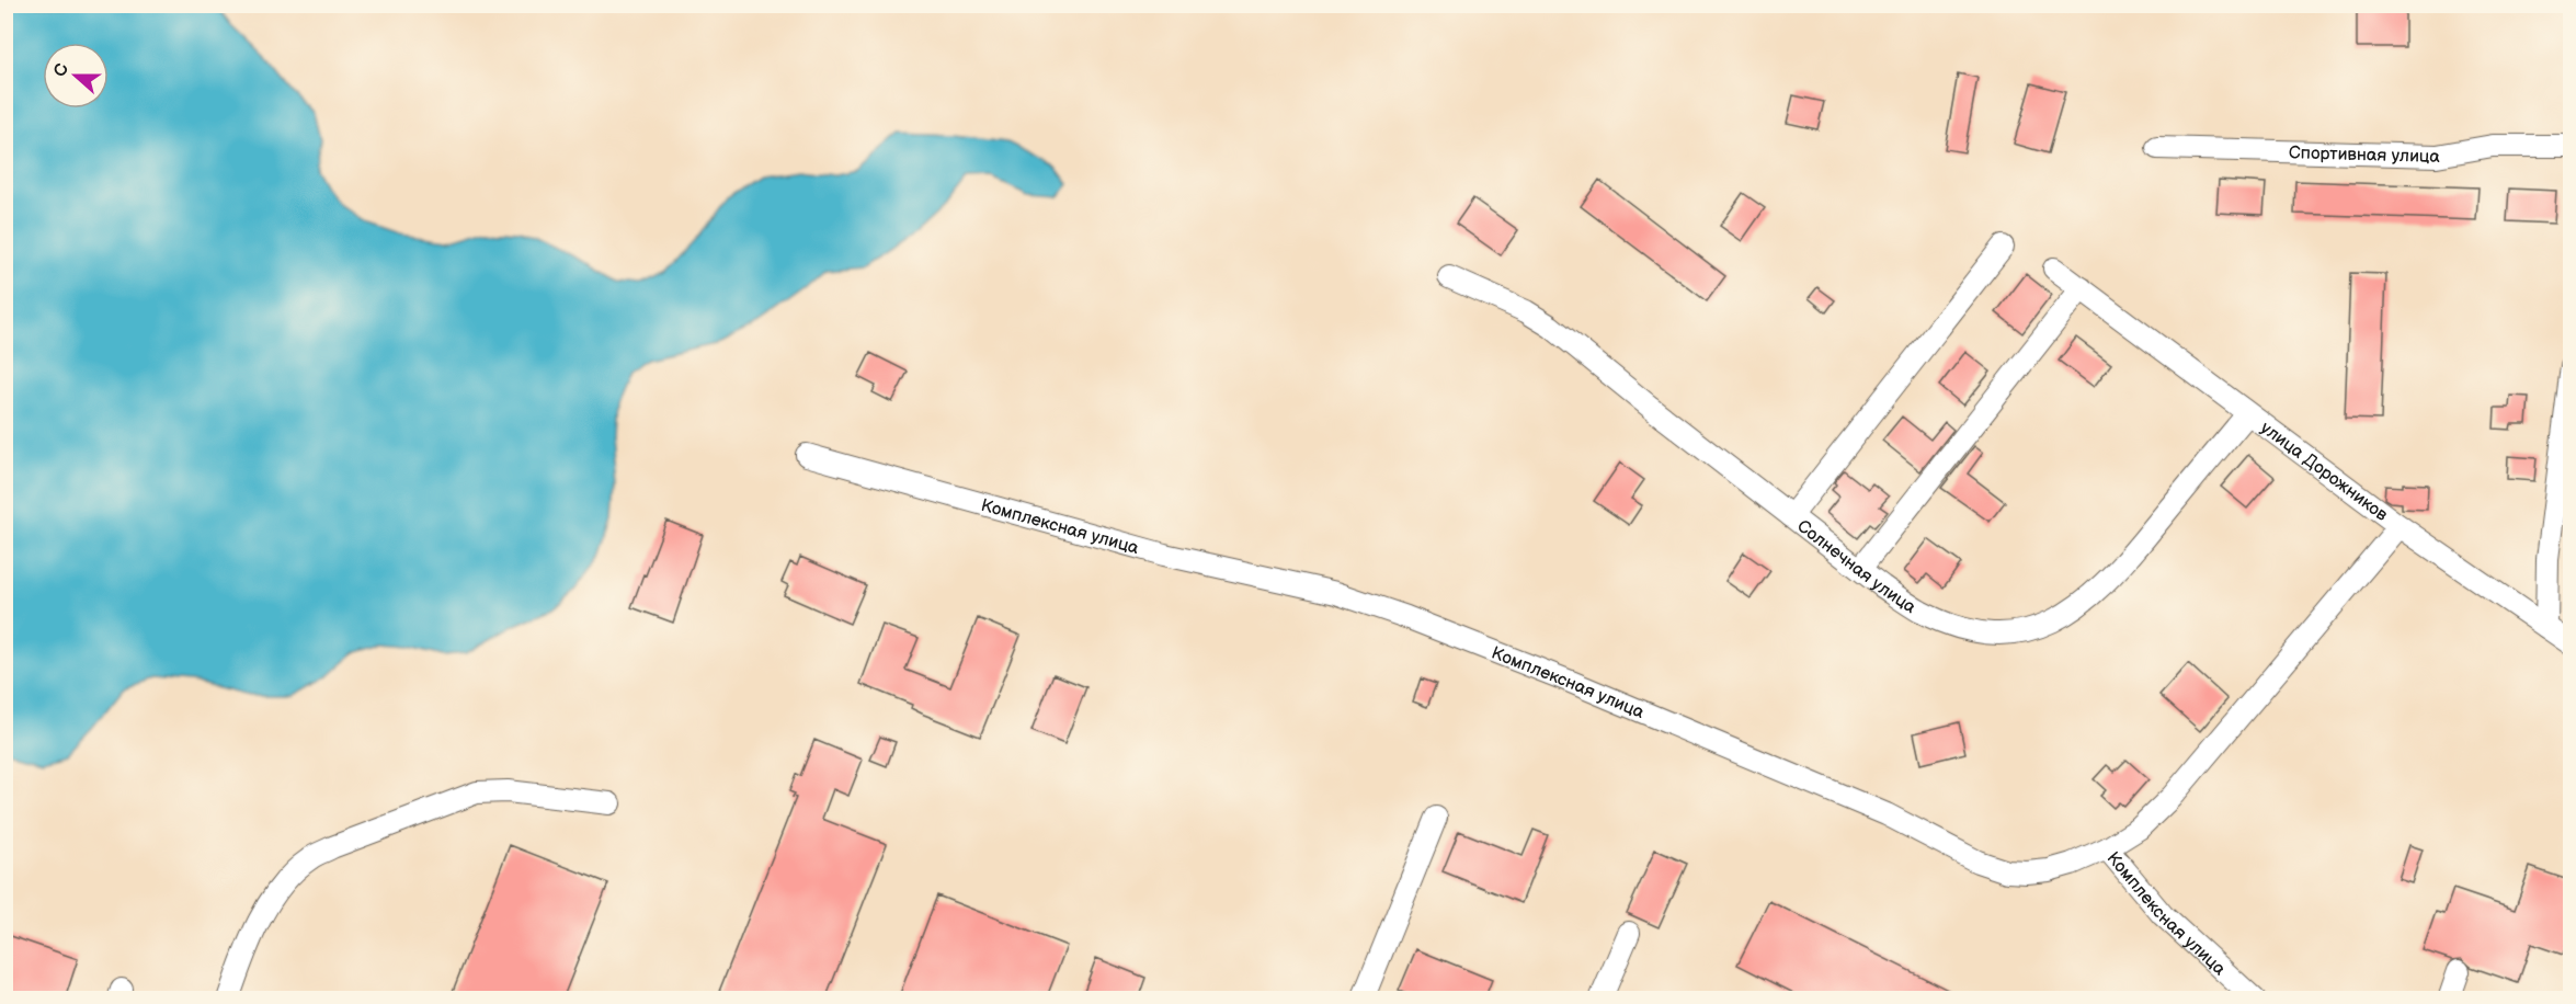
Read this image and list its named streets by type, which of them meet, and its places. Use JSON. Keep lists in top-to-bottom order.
{
  "streets": {
    "street": [
      "Спортивная улица",
      "улица Дорожников",
      "Комплексная улица",
      "Солнечная улица"
    ]
  },
  "crossings": [
    ["улица Дорожников", "Солнечная улица"]
  ],
  "north": "left"
}
